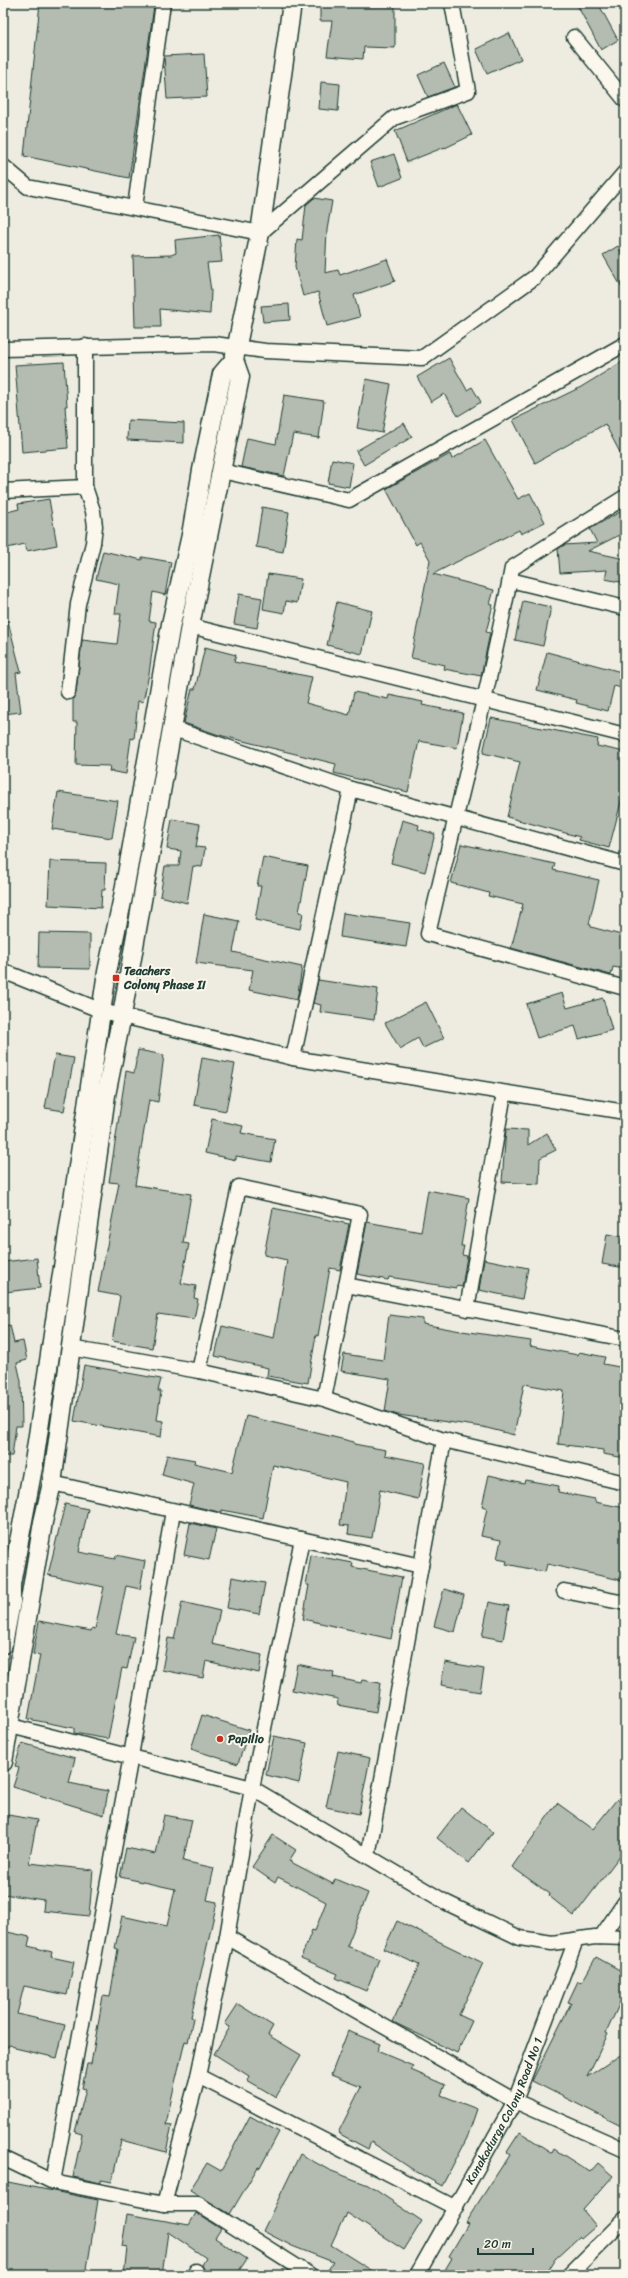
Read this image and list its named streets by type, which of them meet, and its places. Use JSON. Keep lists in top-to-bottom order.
{
  "streets": {
    "street": ["Kanakadurga Colony Road No 1"]
  },
  "places": {
    "transit": ["Teachers Colony Phase II"],
    "other": ["Papilio"]
  },
  "scale_bar": "20 m"
}
